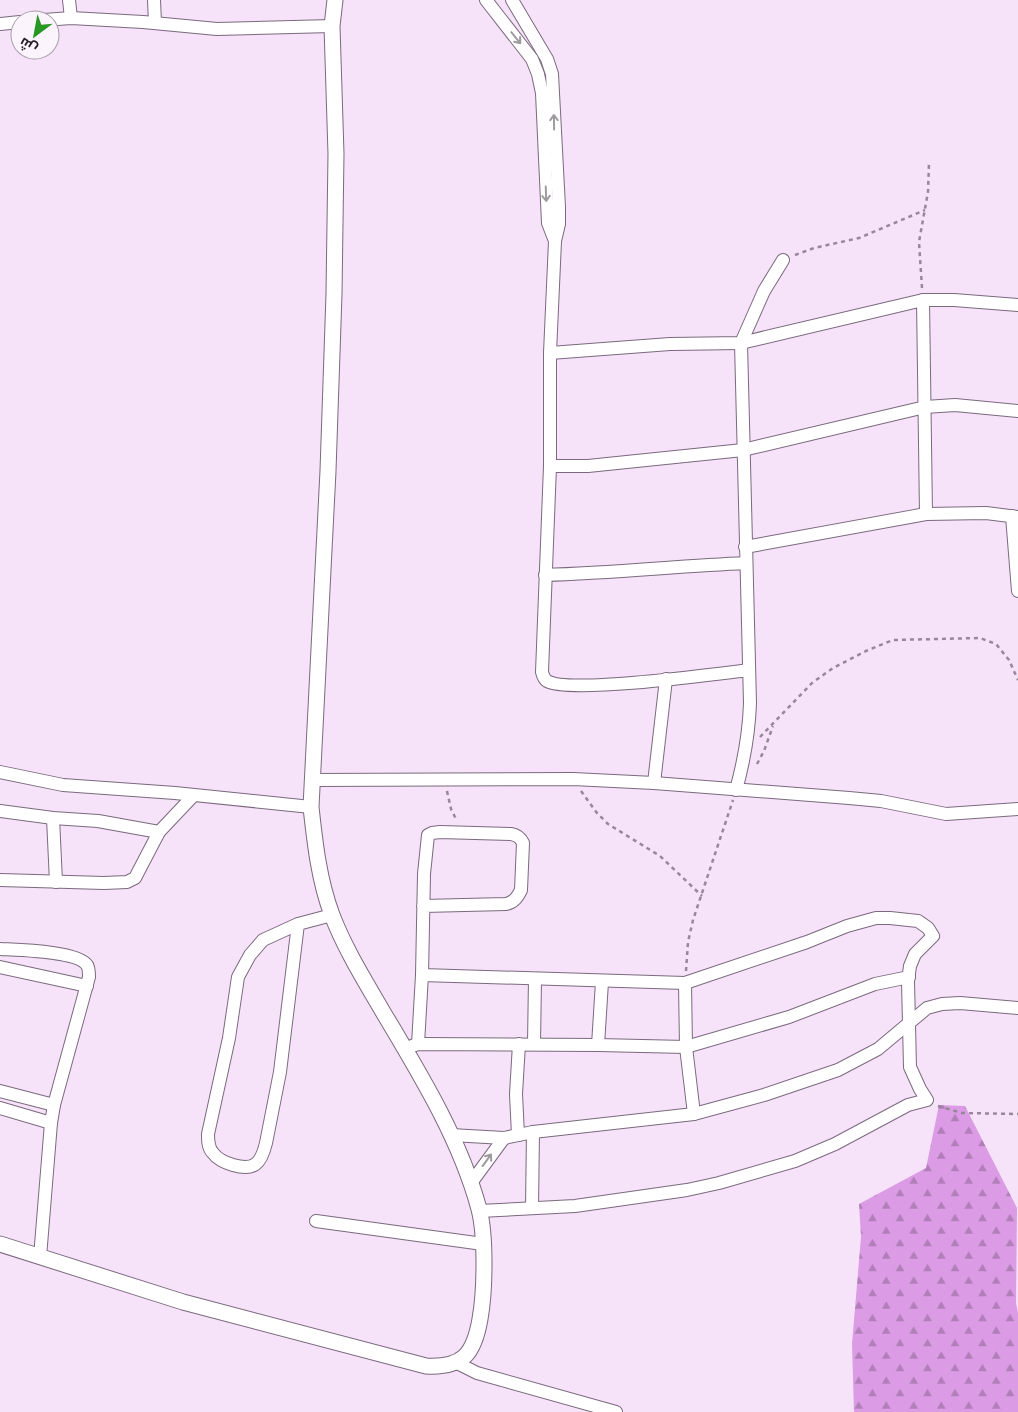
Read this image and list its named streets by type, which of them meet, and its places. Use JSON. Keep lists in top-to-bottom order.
{
  "north": "bottom left"
}
